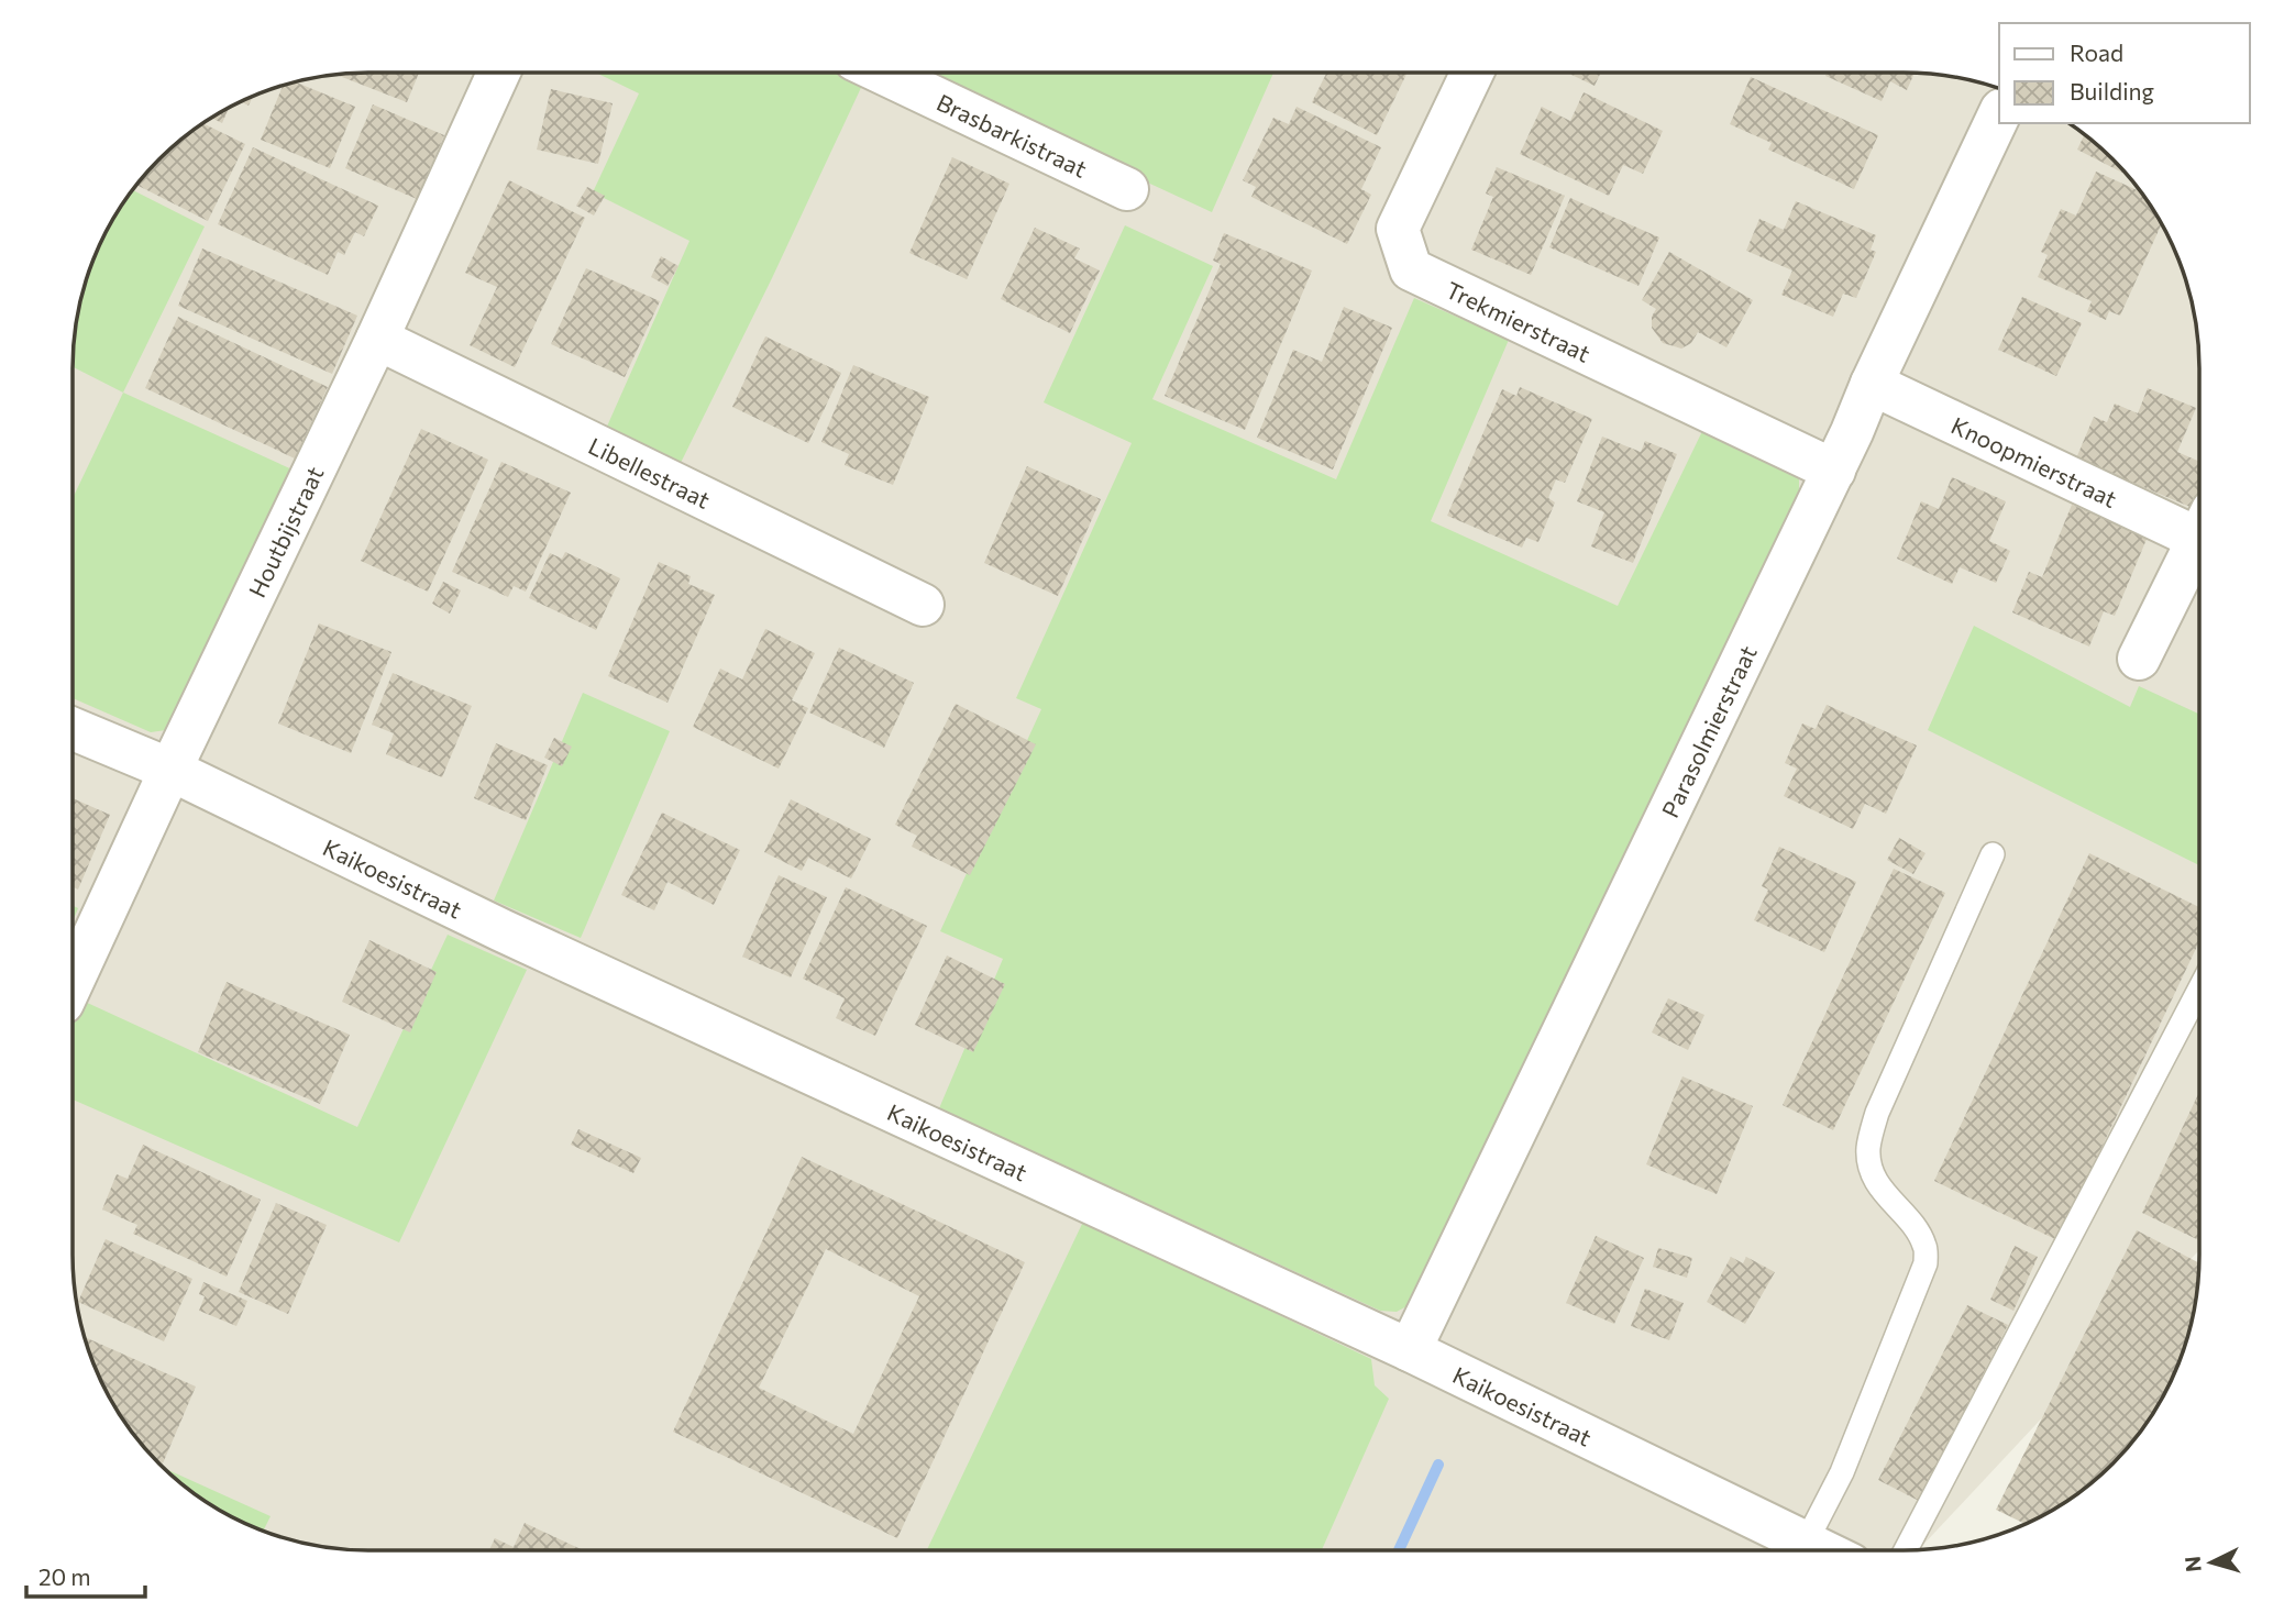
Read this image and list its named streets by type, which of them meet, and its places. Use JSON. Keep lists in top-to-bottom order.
{
  "streets": {
    "street": [
      "Brasbarkistraat",
      "Trekmierstraat",
      "Knoopmierstraat",
      "Libellestraat",
      "Houtbijstraat",
      "Parasolmierstraat",
      "Kaikoesistraat"
    ]
  },
  "crossings": [
    ["Trekmierstraat", "Parasolmierstraat"],
    ["Knoopmierstraat", "Parasolmierstraat"],
    ["Libellestraat", "Houtbijstraat"],
    ["Houtbijstraat", "Kaikoesistraat"],
    ["Parasolmierstraat", "Kaikoesistraat"]
  ],
  "legend": ["Road", "Building"],
  "scale_bar": "20 m",
  "north": "left"
}
